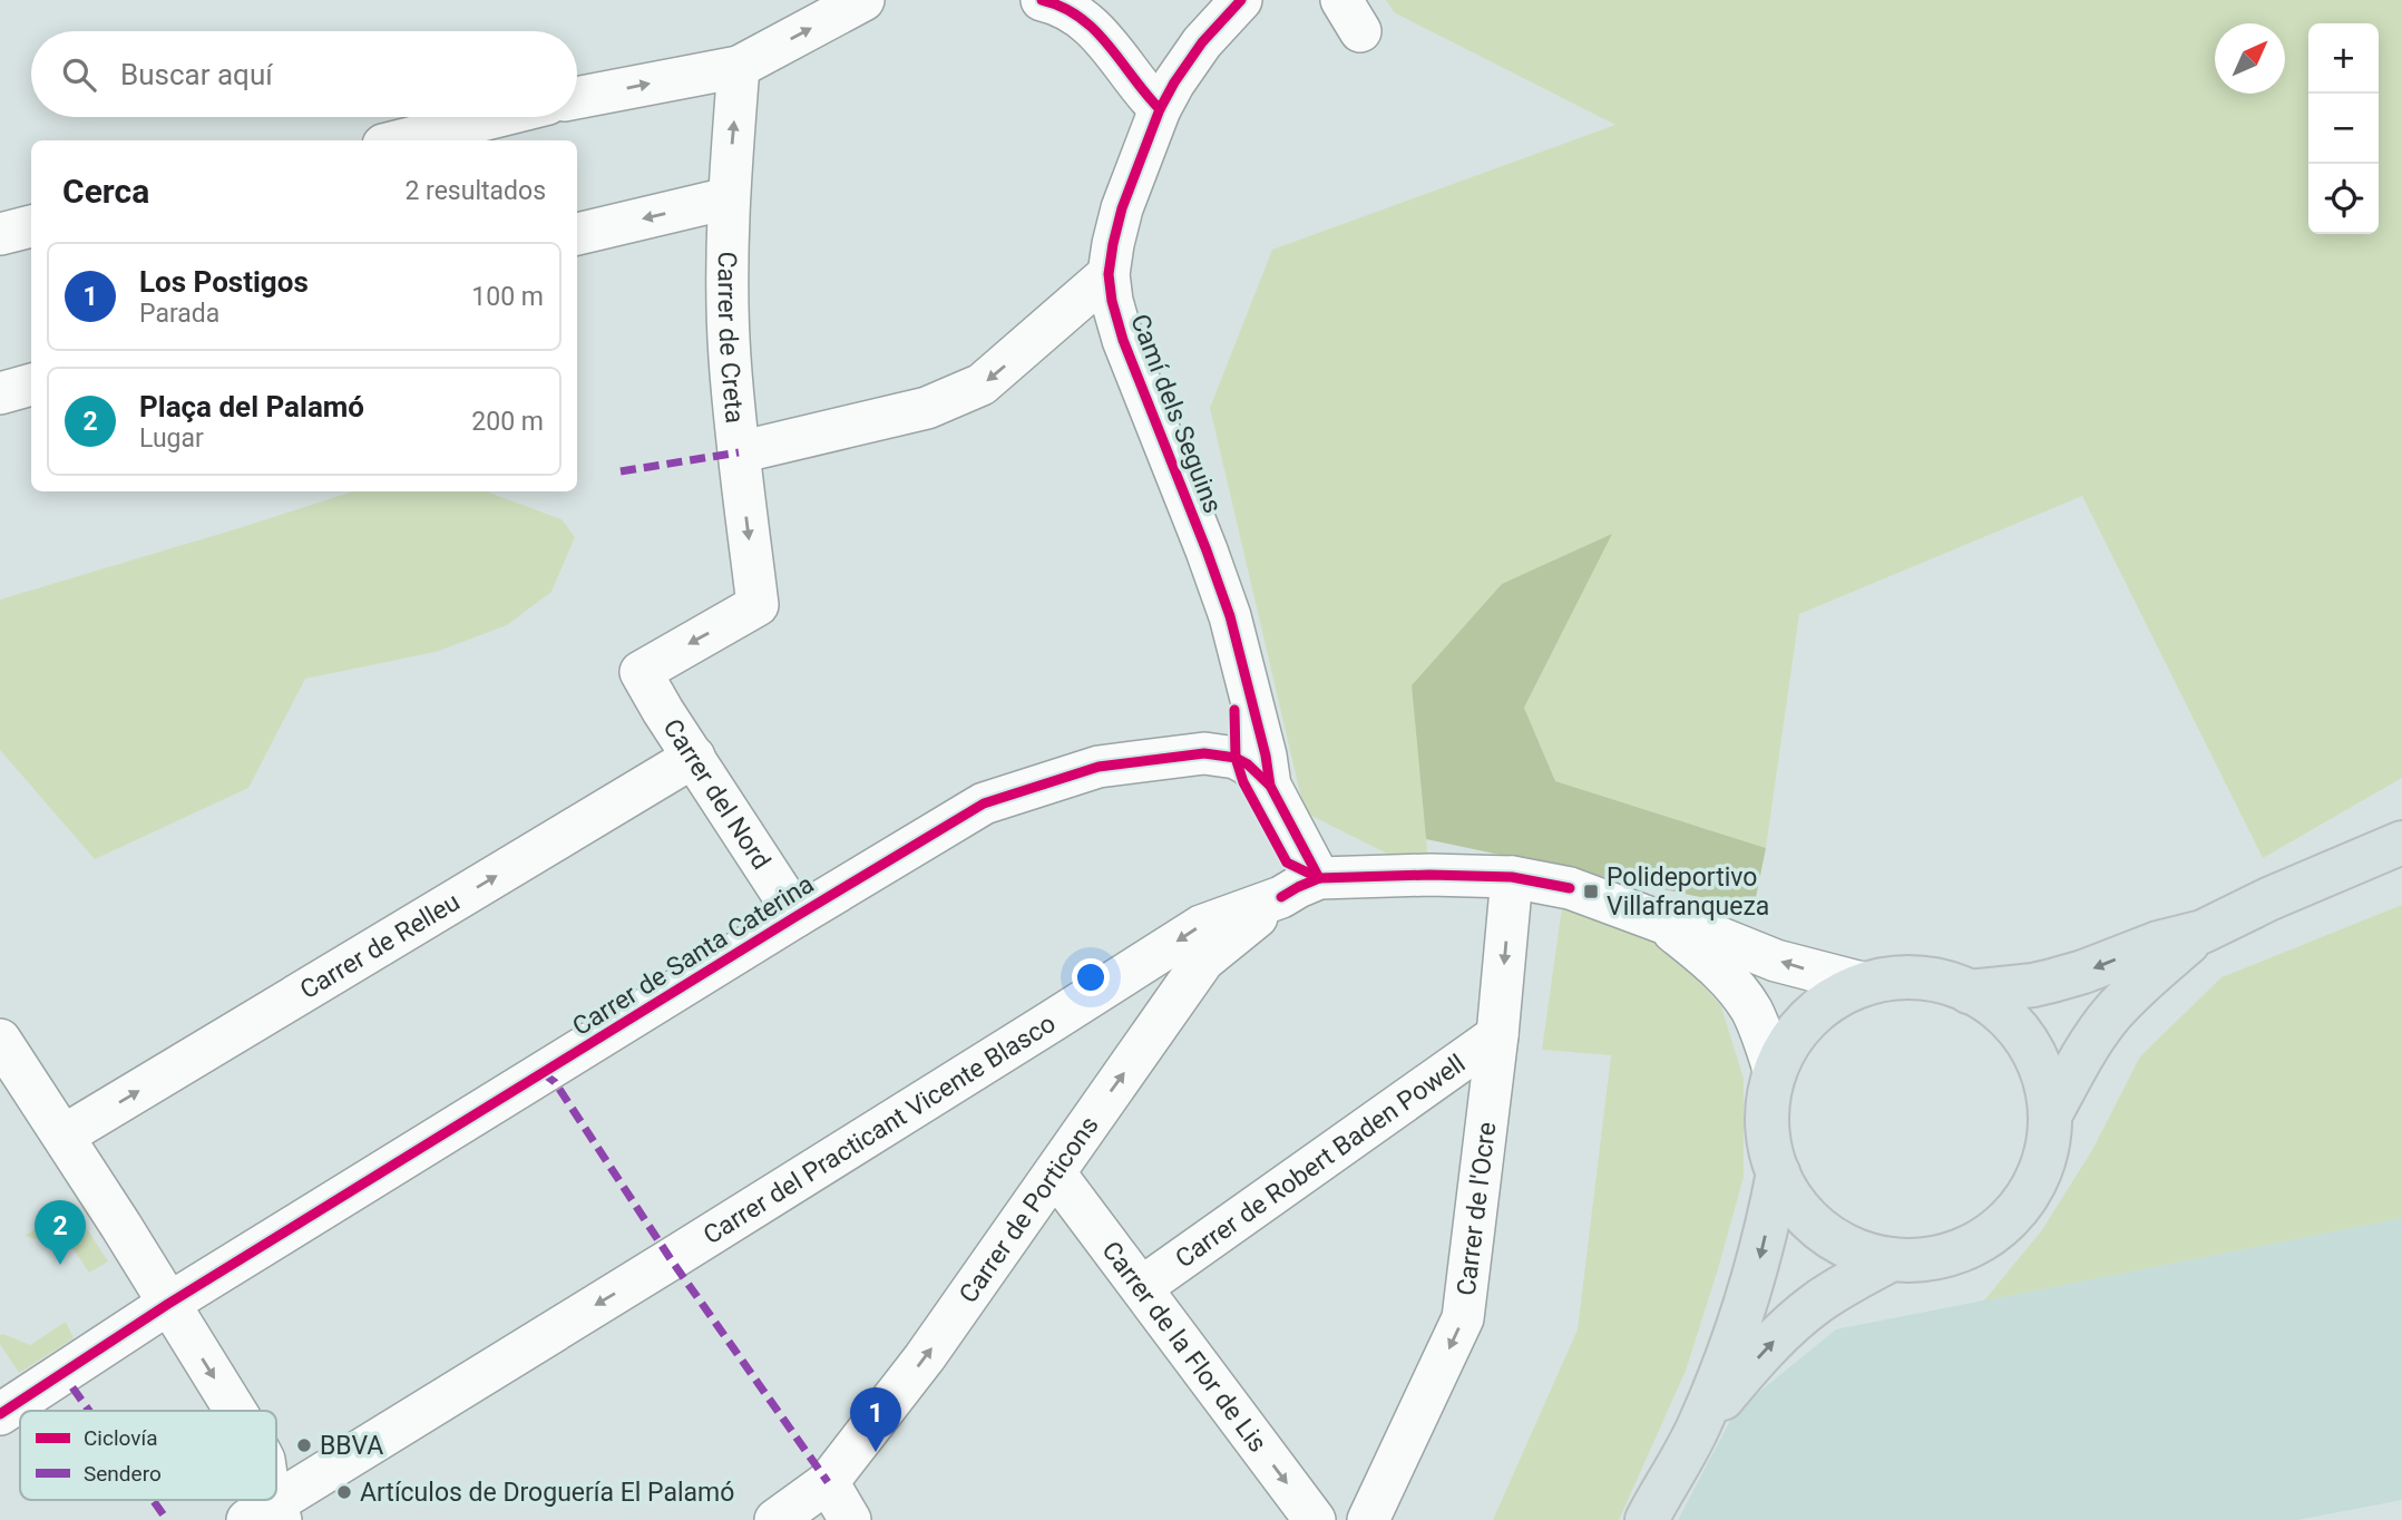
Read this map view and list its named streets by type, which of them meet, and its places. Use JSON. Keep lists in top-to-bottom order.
{
  "streets": {
    "street": [
      "Carrer de Creta",
      "Camí dels Seguins",
      "Carrer del Nord",
      "Carrer de Relleu",
      "Carrer de Santa Caterina",
      "Carrer del Practicant Vicente Blasco",
      "Carrer de Robert Baden Powell",
      "Carrer de Porticons",
      "Carrer de l'Ocre",
      "Carrer de la Flor de Lis"
    ]
  },
  "crossings": [
    ["Carrer de Creta", "Carrer del Nord"],
    ["Camí dels Seguins", "Carrer de Santa Caterina"],
    ["Camí dels Seguins", "Carrer del Practicant Vicente Blasco"],
    ["Carrer del Nord", "Carrer de Relleu"],
    ["Carrer del Nord", "Carrer de Santa Caterina"],
    ["Carrer del Practicant Vicente Blasco", "Carrer de Porticons"],
    ["Carrer del Practicant Vicente Blasco", "Carrer de l'Ocre"],
    ["Carrer de Robert Baden Powell", "Carrer de l'Ocre"],
    ["Carrer de Robert Baden Powell", "Carrer de la Flor de Lis"],
    ["Carrer de Porticons", "Carrer de la Flor de Lis"]
  ],
  "one_way": [
    "Carrer de Relleu",
    "Carrer del Practicant Vicente Blasco",
    "Carrer de Porticons",
    "Carrer de l'Ocre",
    "Carrer de la Flor de Lis"
  ],
  "places": {
    "transit": ["Polideportivo Villafranqueza"],
    "other": ["BBVA", "Artículos de Droguería El Palamó"]
  },
  "legend": ["Ciclovía", "Sendero"],
  "north": "top right",
  "page": {
    "map_buttons": ["+", "−"],
    "search": "Buscar aquí",
    "heading": ["Cerca", "2 resultados"],
    "list": [
      {
        "mark": "1",
        "name": "Los Postigos",
        "note": "Parada",
        "value": "100 m"
      },
      {
        "mark": "2",
        "name": "Plaça del Palamó",
        "note": "Lugar",
        "value": "200 m"
      }
    ],
    "pins": ["2", "1"]
  }
}
